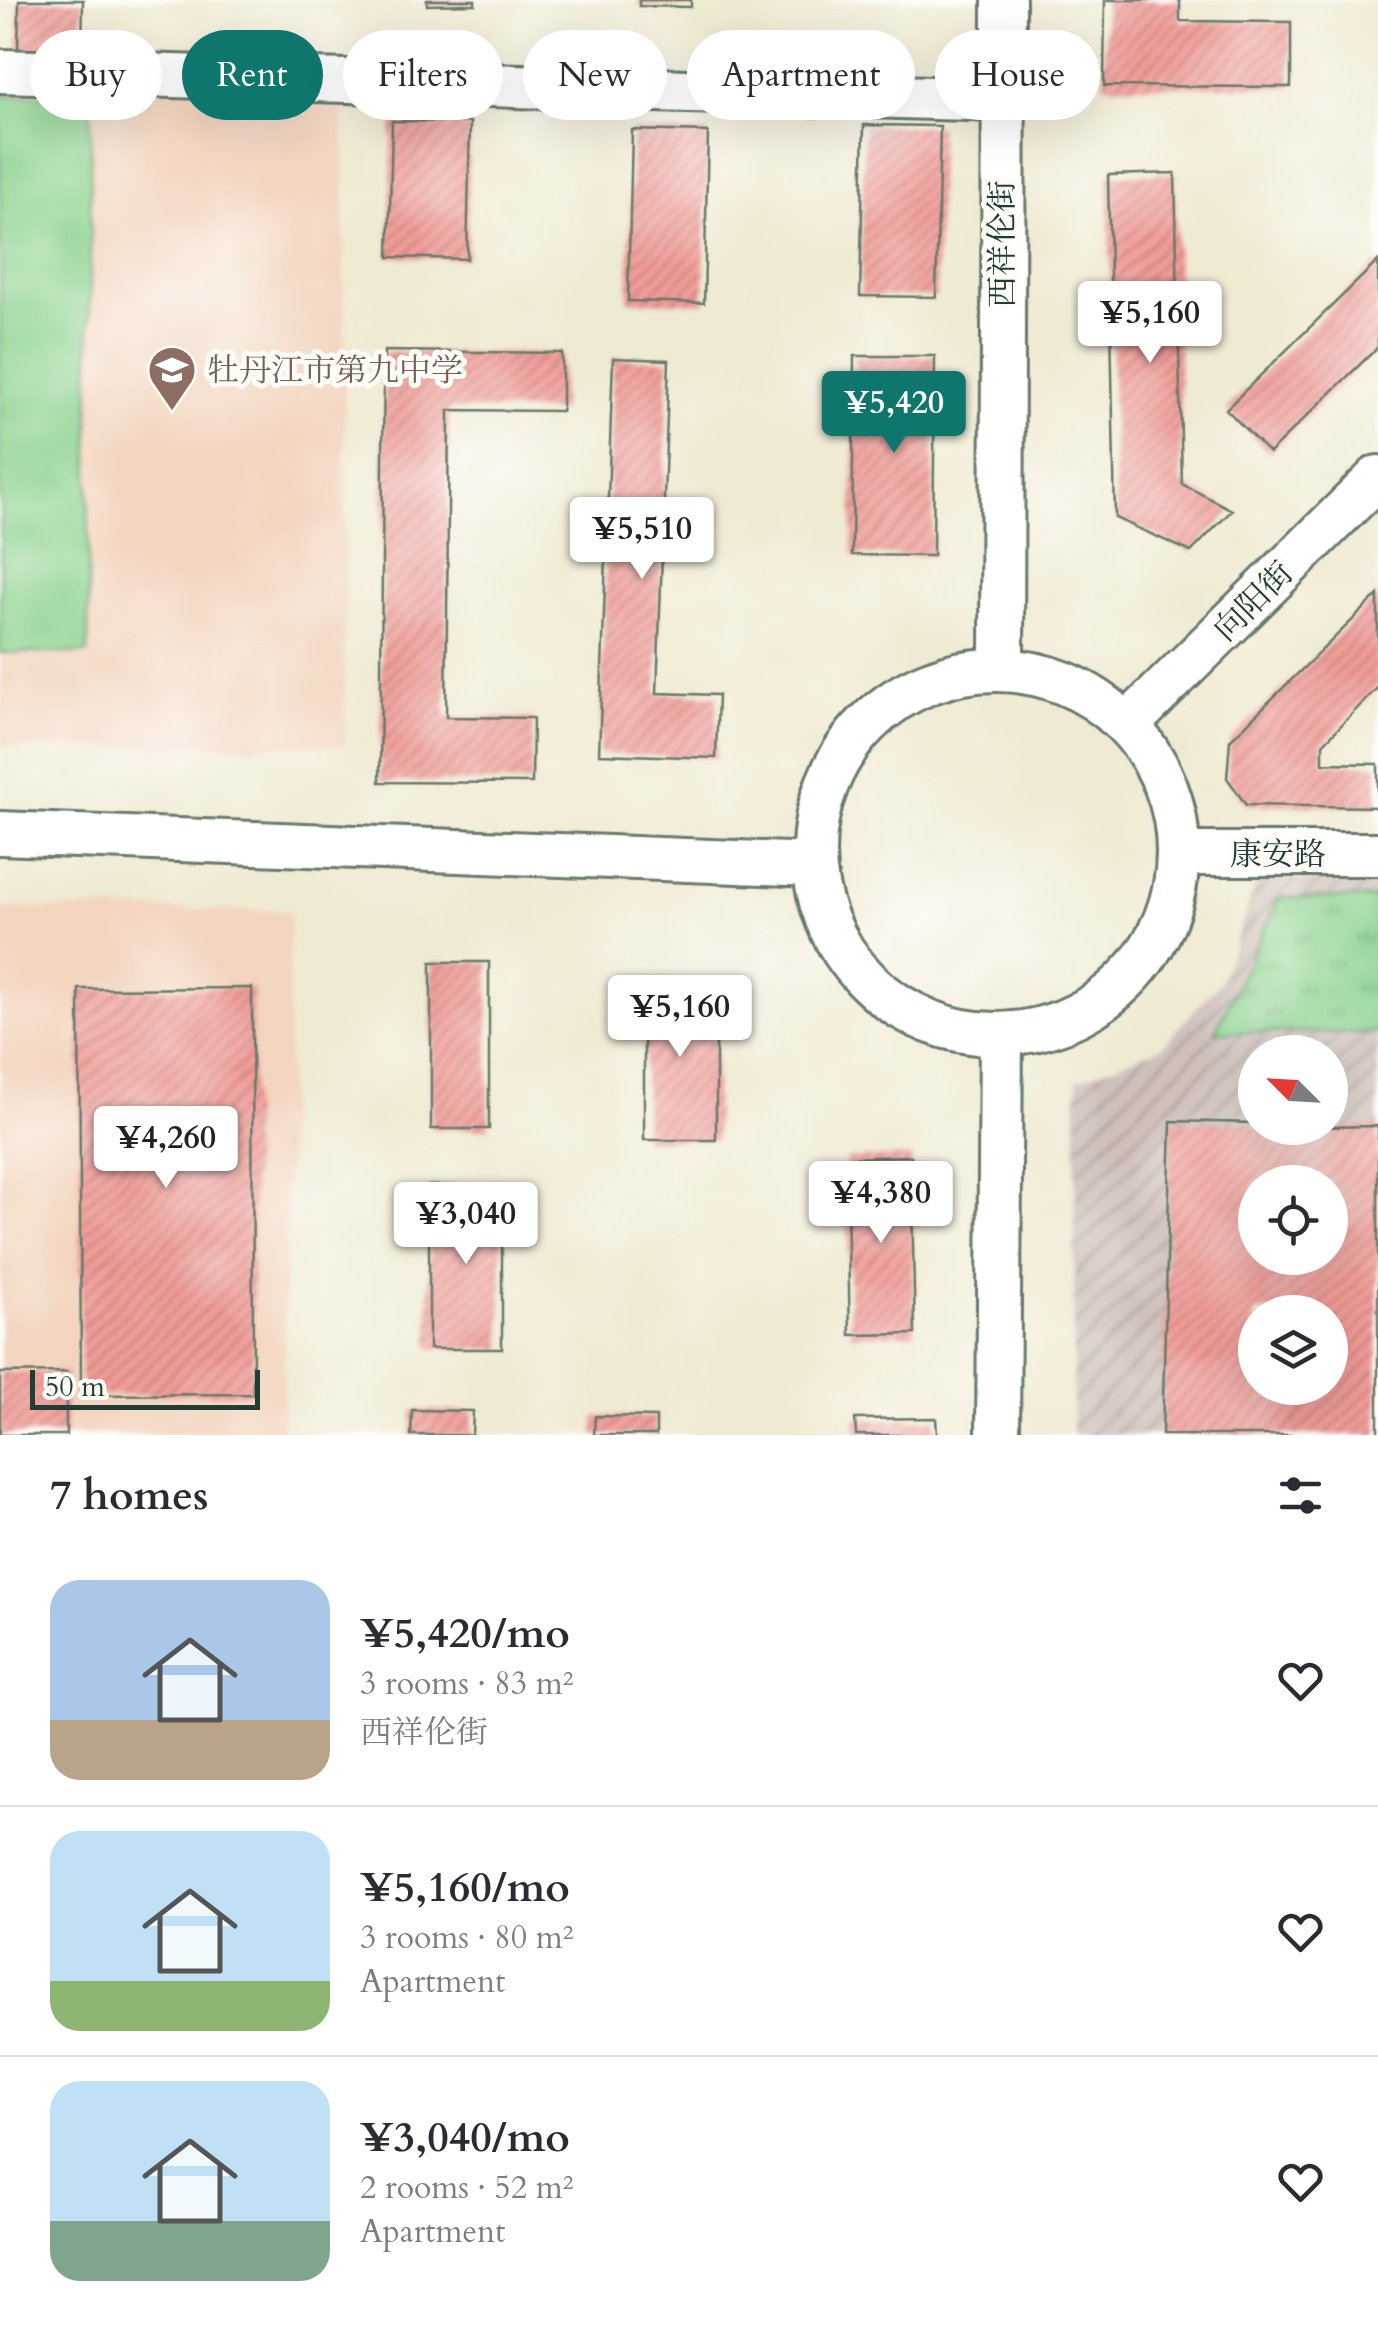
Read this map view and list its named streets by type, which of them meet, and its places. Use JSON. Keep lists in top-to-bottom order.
{
  "streets": {
    "street": ["西祥伦街", "向阳街", "康安路"]
  },
  "places": {
    "school or university": ["牡丹江市第九中学"]
  },
  "scale_bar": "50 m",
  "north": "top left",
  "page": {
    "chip": [
      "Buy",
      "Rent",
      "Filters",
      "New",
      "Apartment",
      "House"
    ],
    "price": [
      "¥5,160",
      "¥5,420",
      "¥5,510",
      "¥5,160",
      "¥4,260",
      "¥4,380",
      "¥3,040"
    ],
    "scale": "50 m",
    "heading": "7 homes",
    "list": [
      {
        "name": "¥5,420/mo",
        "note": "3 rooms · 83 m² · 西祥伦街"
      },
      {
        "name": "¥5,160/mo",
        "note": "3 rooms · 80 m² · Apartment"
      },
      {
        "name": "¥3,040/mo",
        "note": "2 rooms · 52 m² · Apartment"
      }
    ]
  }
}
